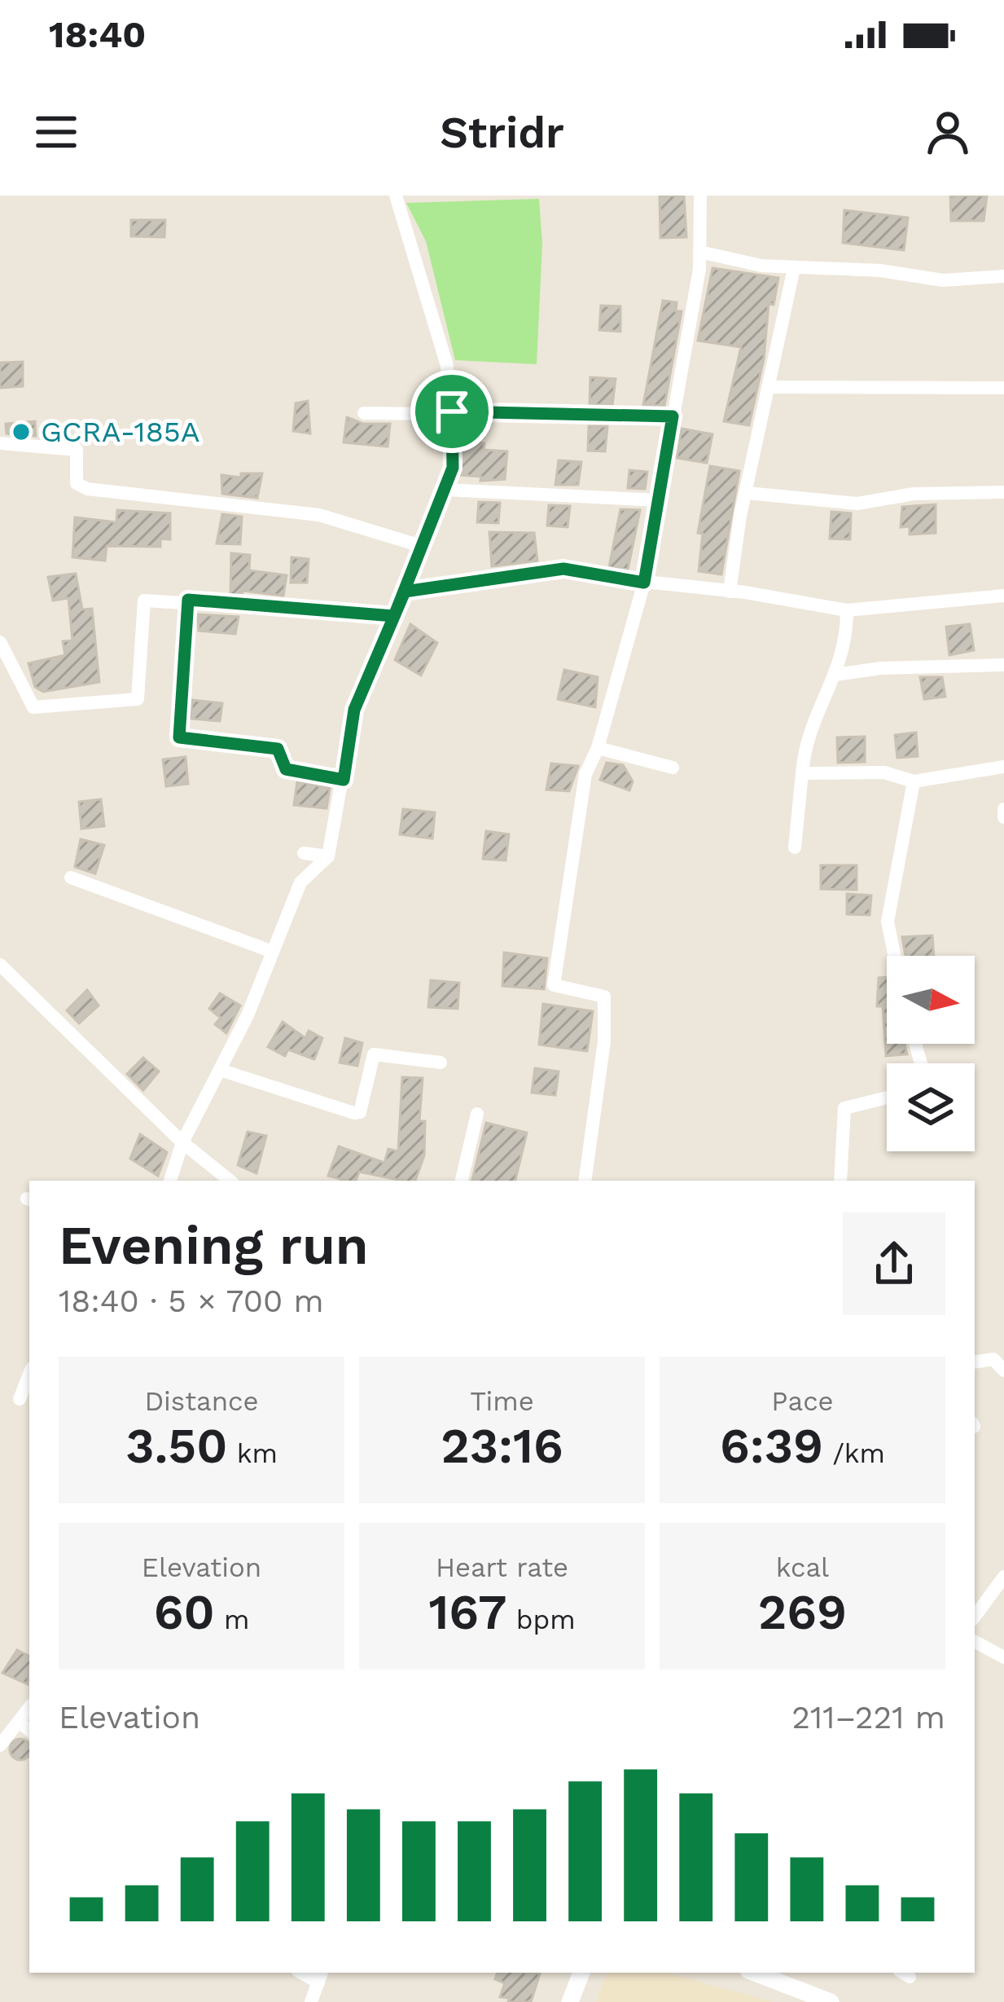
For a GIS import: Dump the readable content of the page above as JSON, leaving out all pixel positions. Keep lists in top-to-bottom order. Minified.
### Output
{"places":["GCRA-185A"],"north":"right","page":{"status":"18:40","header":"Stridr","heading":["Evening run","18:40 · 5 × 700 m"],"stats":[["Distance","3.50 km"],["Time","23:16"],["Pace","6:39 /km"],["Elevation","60 m"],["Heart rate","167 bpm"],["kcal","269"]],"chart":["Elevation","211–221 m"]}}
